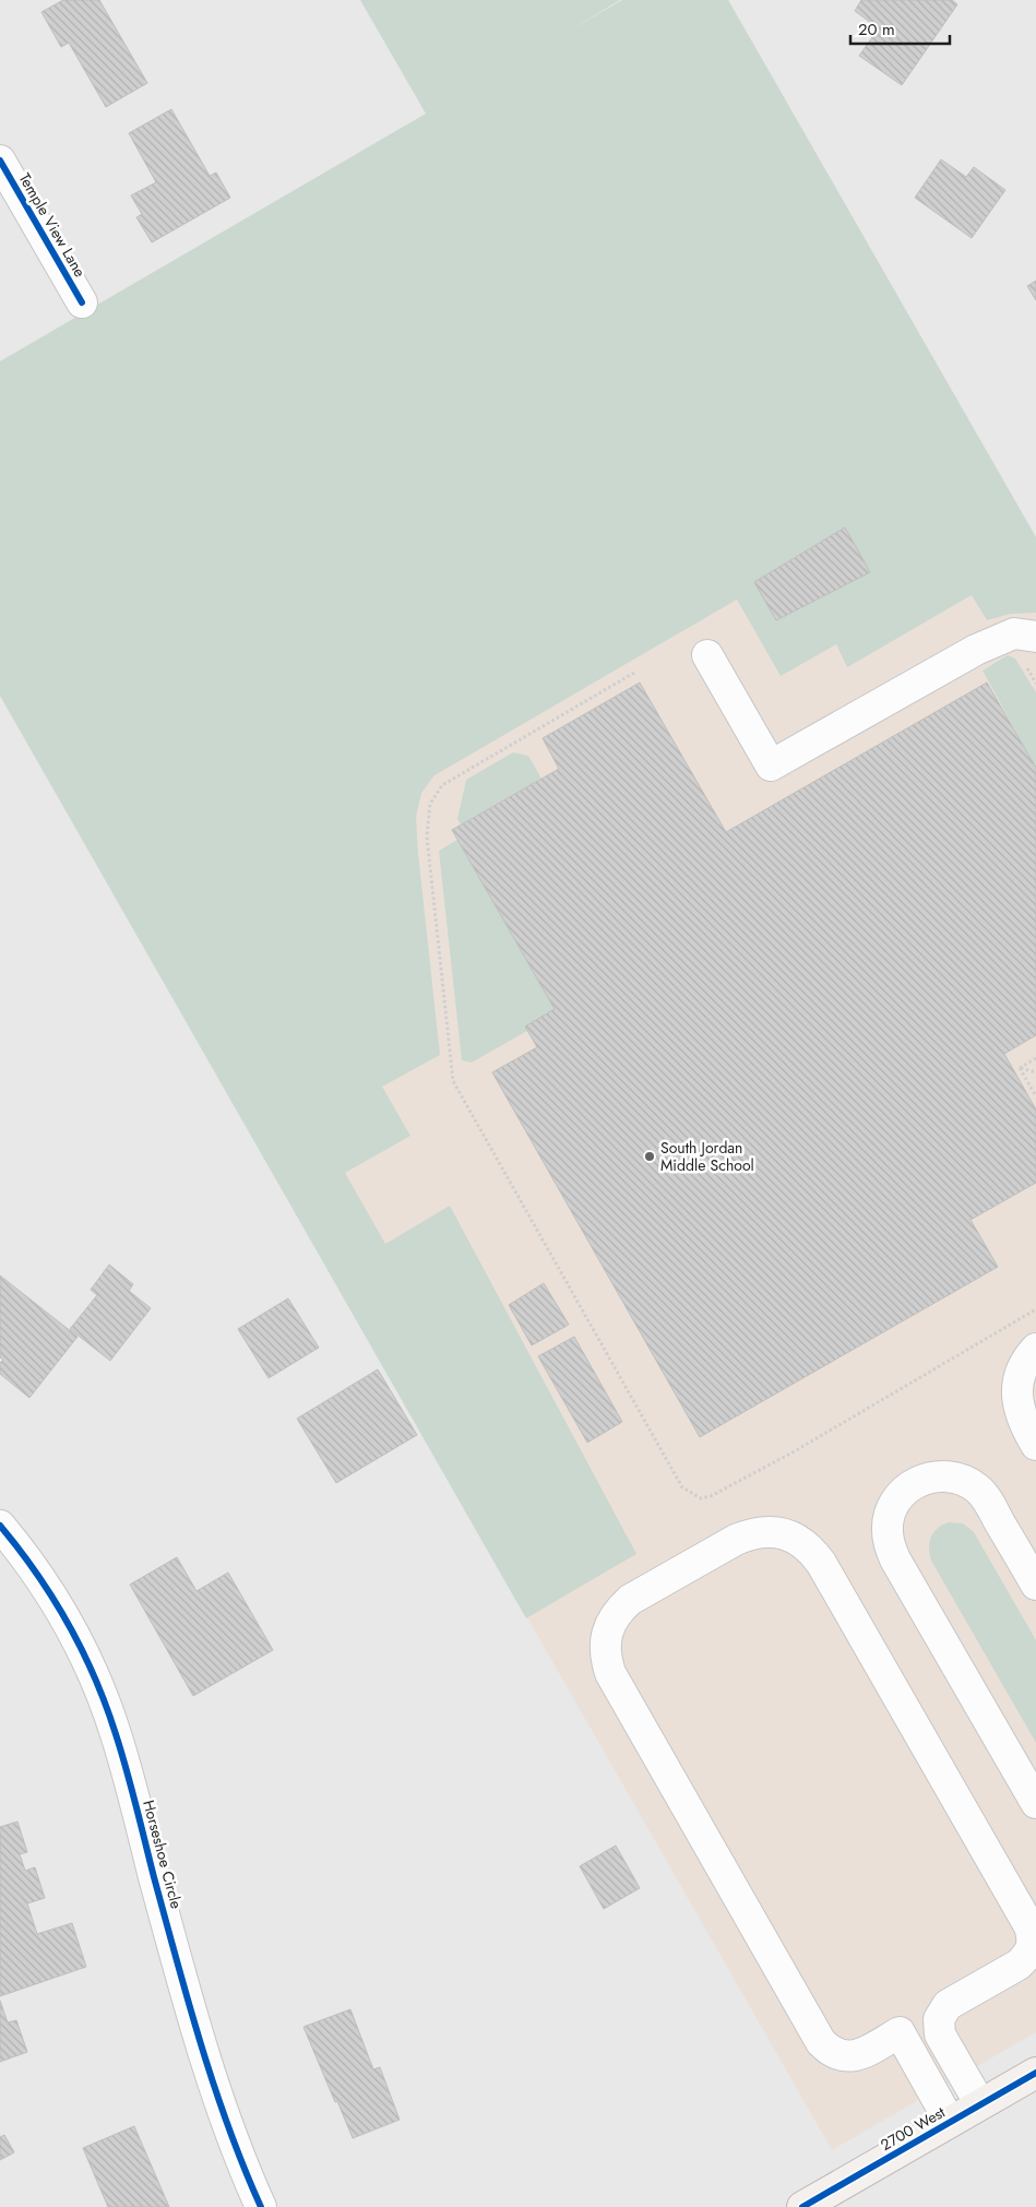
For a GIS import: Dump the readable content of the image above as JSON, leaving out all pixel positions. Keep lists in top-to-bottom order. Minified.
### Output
{"streets":{"main road":["2700 West"],"street":["Temple View Lane","Horseshoe Circle"]},"places":["South Jordan Middle School"],"scale_bar":"20 m"}
